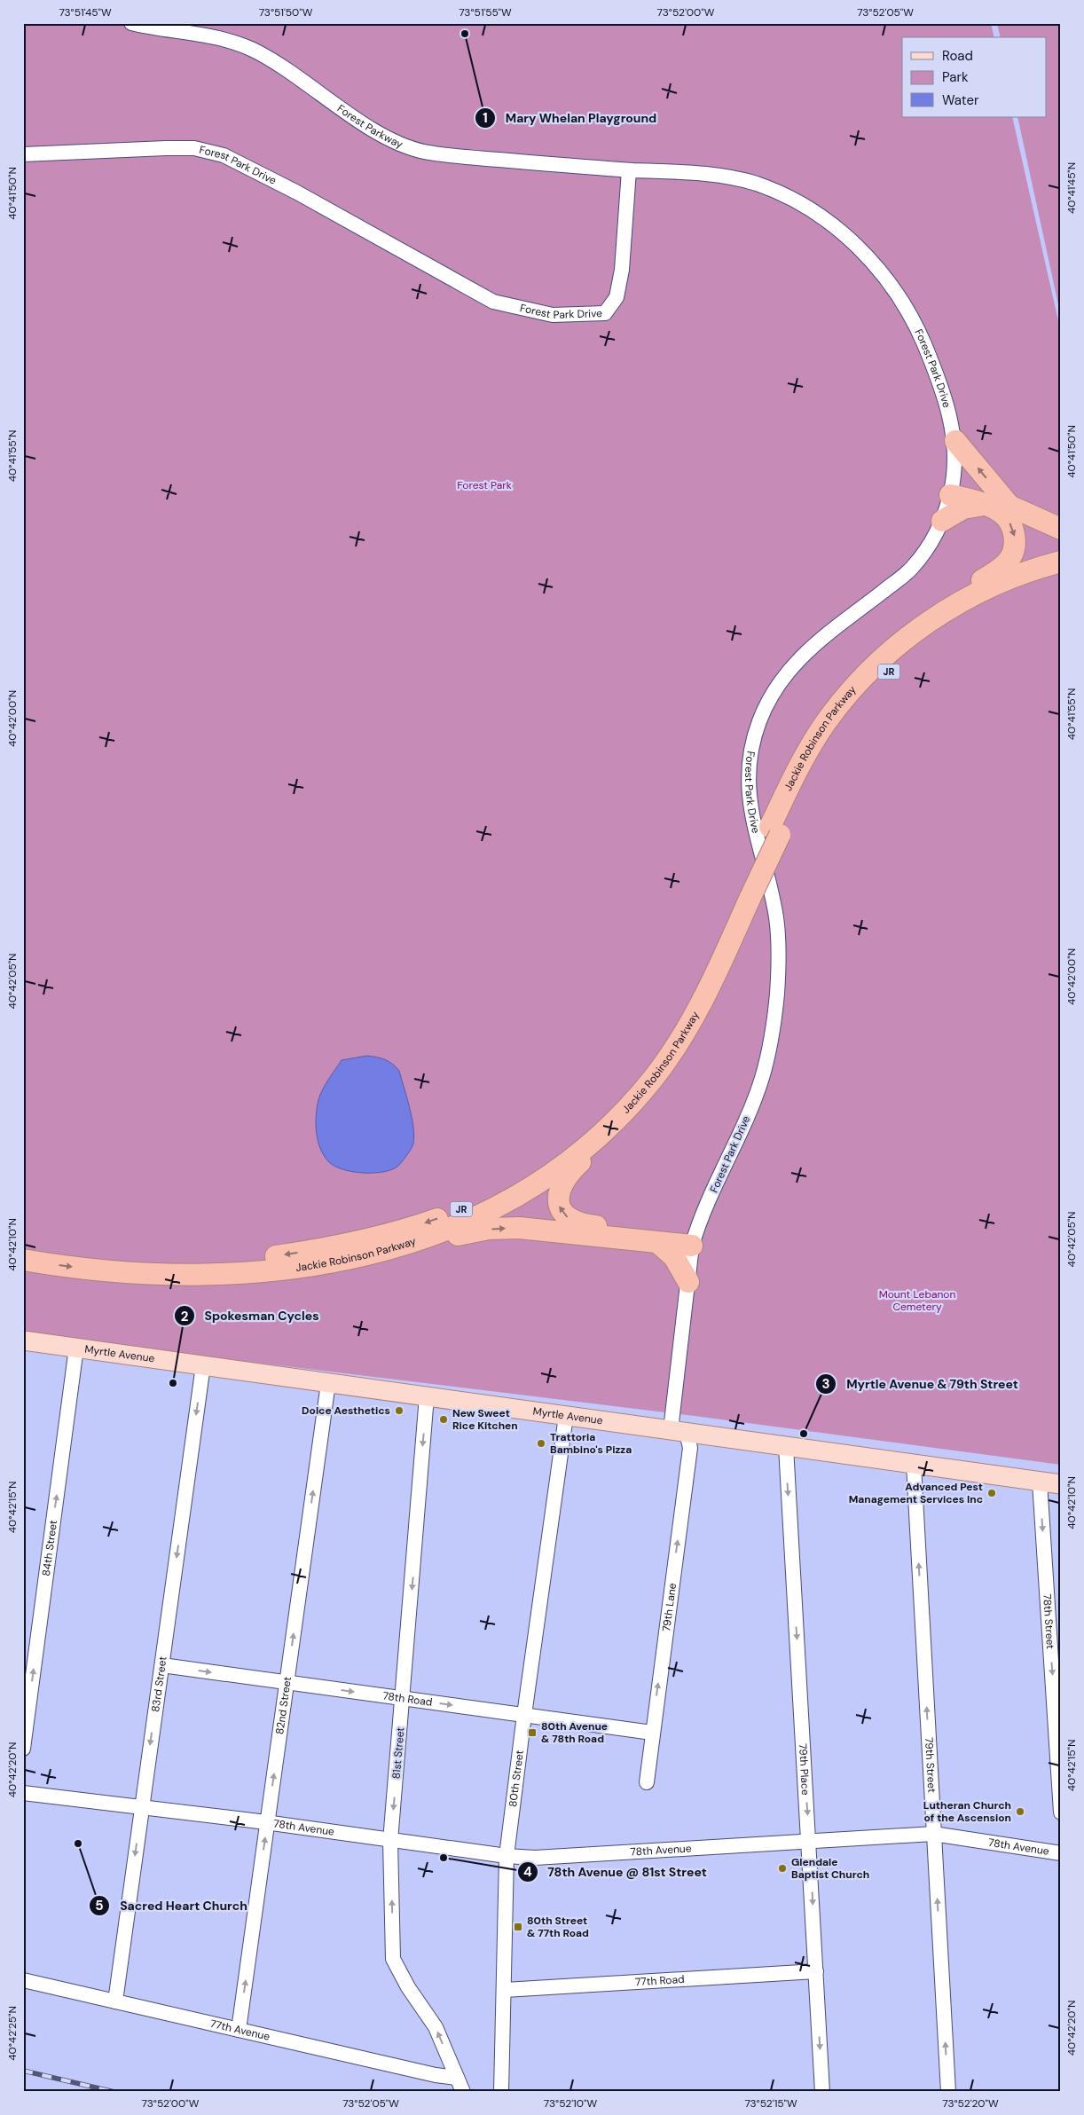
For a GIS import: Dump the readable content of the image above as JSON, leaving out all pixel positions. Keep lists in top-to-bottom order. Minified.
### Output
{"streets":{"highway":["JR","Jackie Robinson Parkway"],"main road":["Myrtle Avenue"],"street":["Forest Parkway","Forest Park Drive","84th Street","79th Lane","78th Street","83rd Street","78th Road","82nd Street","81st Street","79th Street","79th Place","80th Street","78th Avenue","77th Road","77th Avenue"]},"crossings":[["Forest Parkway","Forest Park Drive"],["Forest Park Drive","Myrtle Avenue"],["Forest Park Drive","79th Lane"],["Myrtle Avenue","84th Street"],["Myrtle Avenue","79th Lane"],["Myrtle Avenue","78th Street"],["Myrtle Avenue","83rd Street"],["Myrtle Avenue","82nd Street"],["Myrtle Avenue","81st Street"],["Myrtle Avenue","79th Street"],["Myrtle Avenue","79th Place"],["Myrtle Avenue","80th Street"],["79th Lane","78th Road"],["83rd Street","78th Road"],["83rd Street","78th Avenue"],["83rd Street","77th Avenue"],["78th Road","82nd Street"],["78th Road","81st Street"],["78th Road","80th Street"],["82nd Street","78th Avenue"],["82nd Street","77th Avenue"],["81st Street","78th Avenue"],["81st Street","77th Avenue"],["79th Street","78th Avenue"],["79th Place","78th Avenue"],["79th Place","77th Road"],["80th Street","78th Avenue"],["80th Street","77th Road"]],"one_way":["84th Street","79th Lane","78th Street","83rd Street","78th Road","82nd Street","79th Street","79th Place"],"parks":["Forest Park","Mount Lebanon Cemetery"],"places":{"other":["Mary Whelan Playground","Spokesman Cycles","Dolce Aesthetics","New Sweet Rice Kitchen","Myrtle Avenue & 79th Street","Trattoria Bambino's Pizza","Advanced Pest Management Services Inc","Lutheran Church of the Ascension","Sacred Heart Church","78th Avenue @ 81st Street","Glendale Baptist Church"],"transit":["80th Avenue & 78th Road","80th Street & 77th Road"]},"legend":["Road","Park","Water"],"coordinates":["73°51'45\"W","73°51'50\"W","73°51'55\"W","73°52'00\"W","73°52'05\"W","40°41'45\"N","40°41'50\"N","40°41'55\"N","40°42'00\"N","40°42'05\"N","40°42'10\"N","40°42'15\"N","40°42'20\"N","40°42'25\"N","73°52'10\"W","73°52'15\"W","73°52'20\"W"]}
